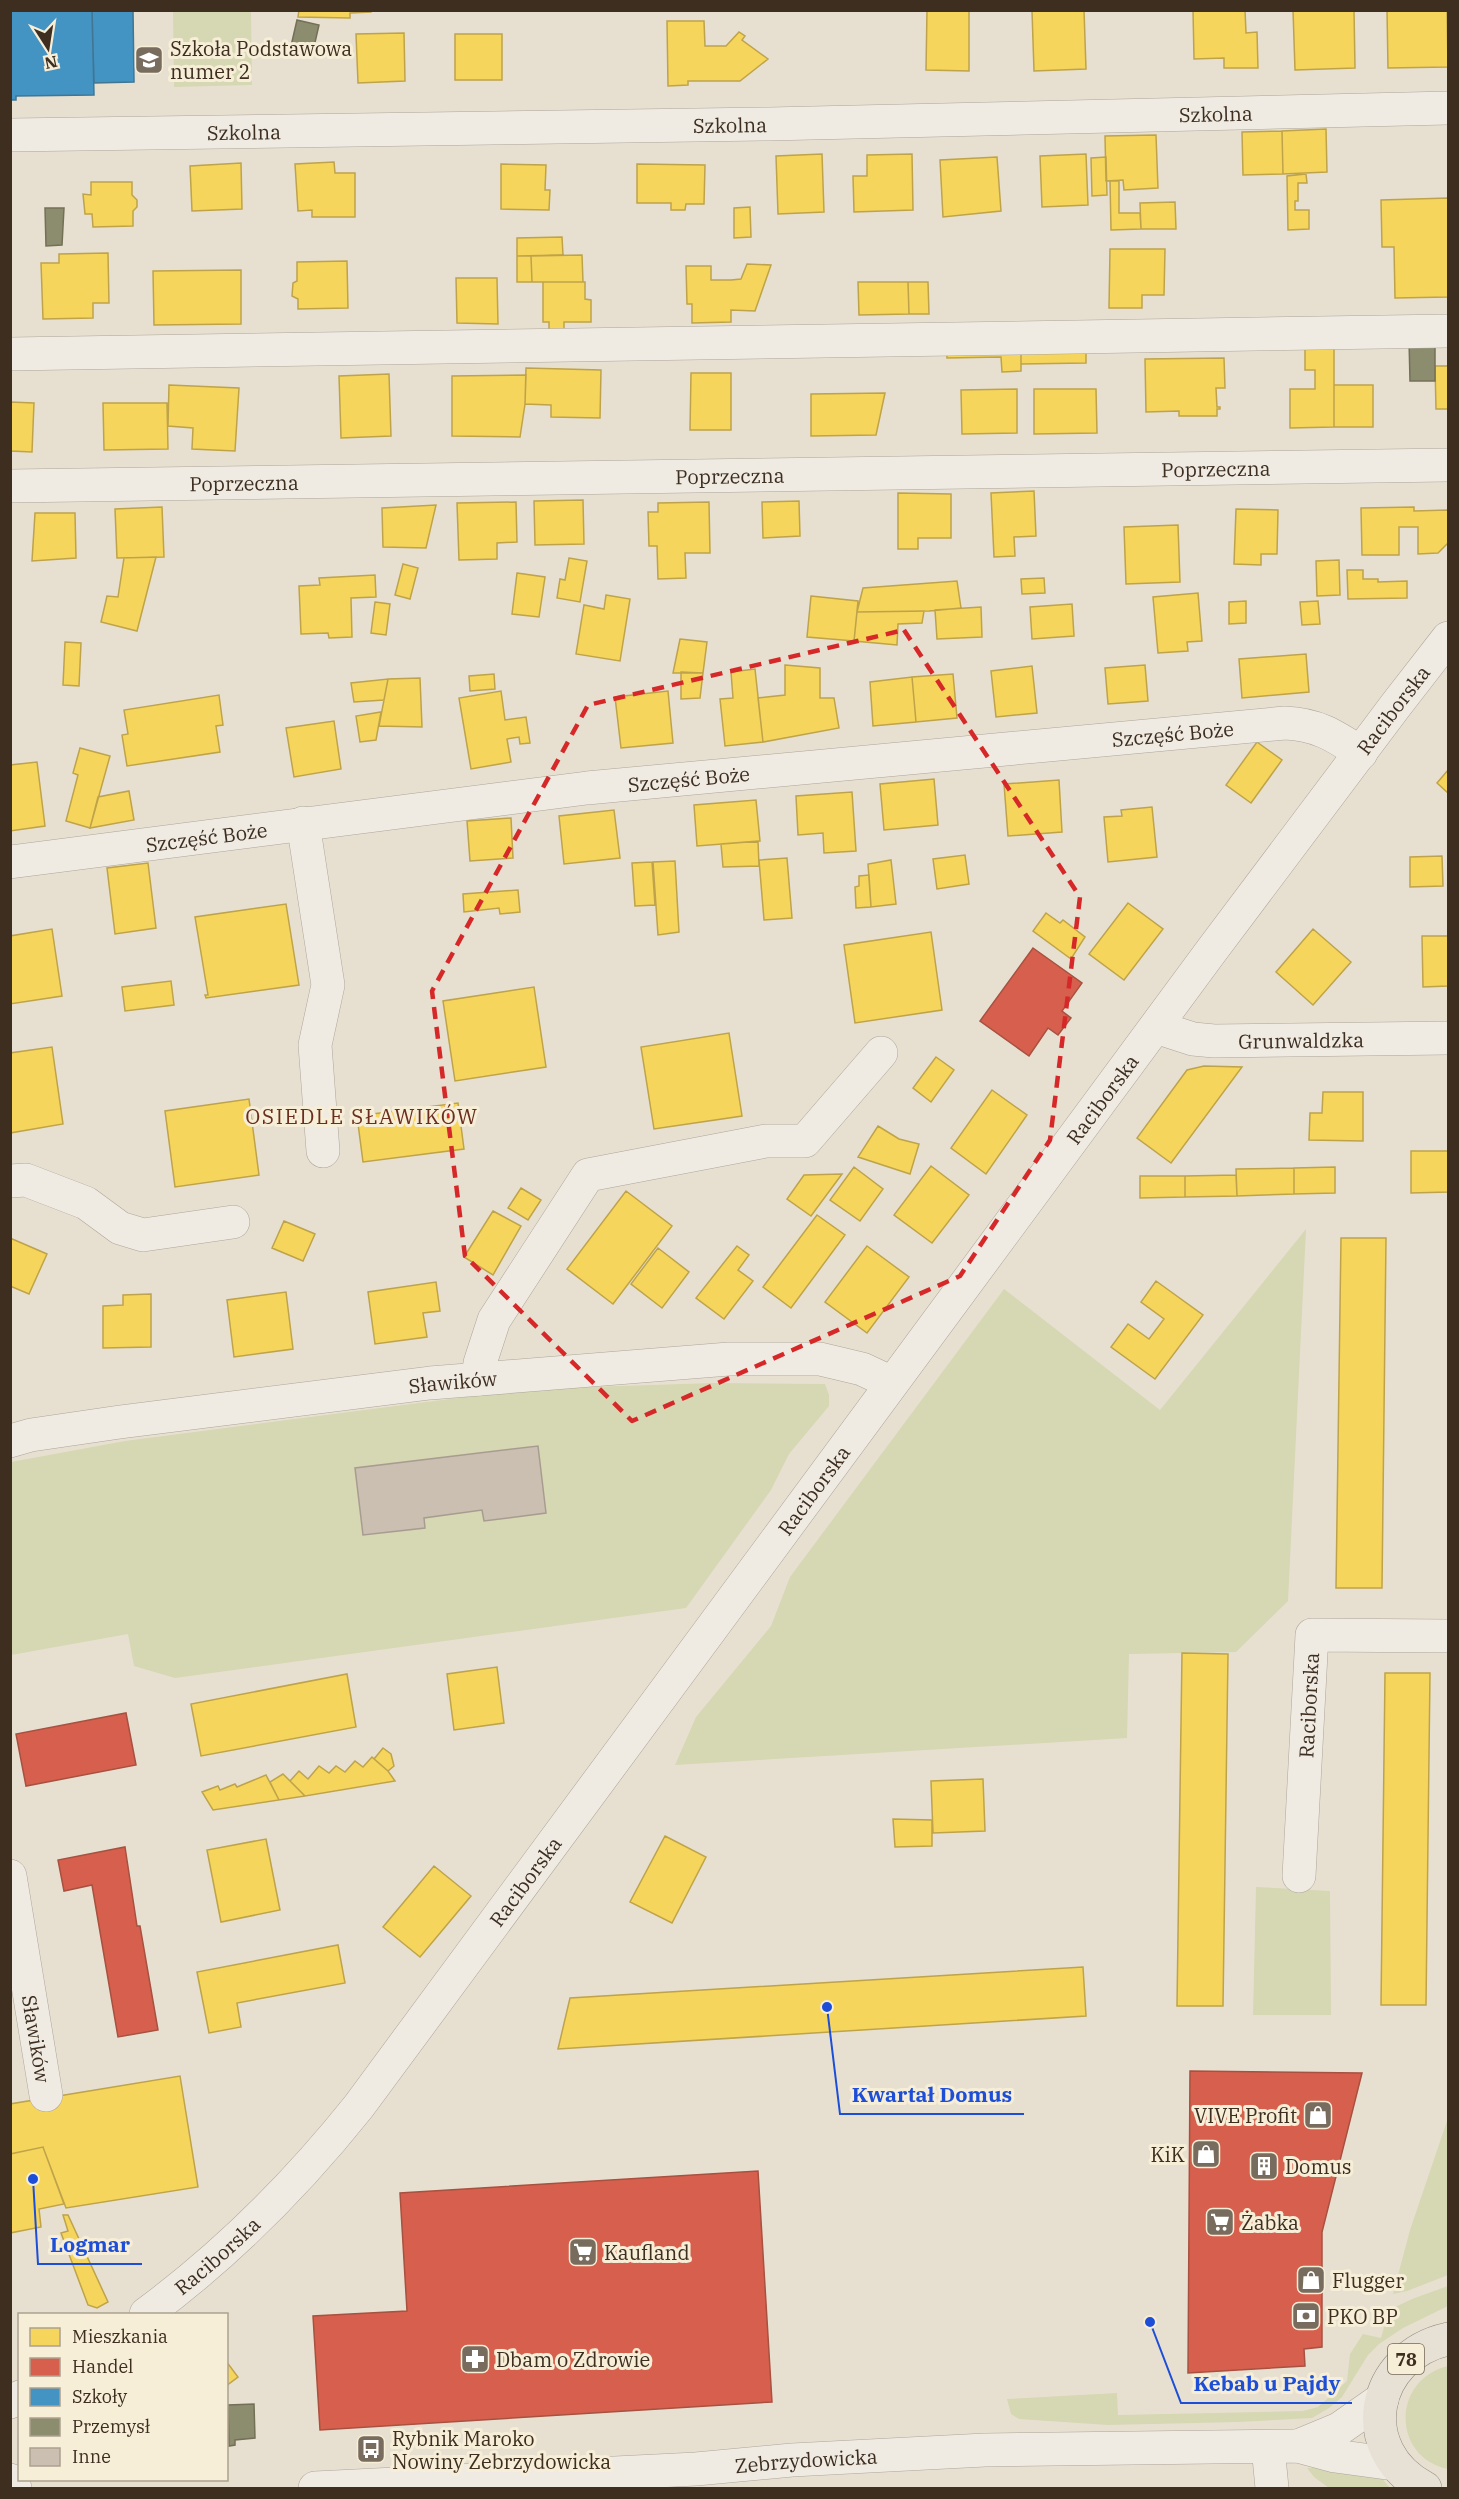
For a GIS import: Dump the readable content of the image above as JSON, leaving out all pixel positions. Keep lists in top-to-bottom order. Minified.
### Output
{"streets":{"main road":["78"],"street":["Szkolna","Poprzeczna","Raciborska","Szczęść Boże","Grunwaldzka","Sławików","Zebrzydowicka"]},"crossings":[["Raciborska","Szczęść Boże"],["Raciborska","Grunwaldzka"],["Raciborska","Sławików"],["78","Zebrzydowicka"]],"districts":["OSIEDLE SŁAWIKÓW"],"places":{"school or university":["Szkoła Podstawowa numer 2"],"other":["Kwartał Domus","Logmar","Kebab u Pajdy"],"shop":["VIVE Profit","KiK","Flugger"],"building":["Domus"],"supermarket":["Żabka","Kaufland"],"bank":["PKO BP"],"pharmacy":["Dbam o Zdrowie"],"bus stop":["Rybnik Maroko Nowiny Zebrzydowicka"]},"legend":["Mieszkania","Handel","Szkoły","Przemysł","Inne"],"north":"bottom"}
